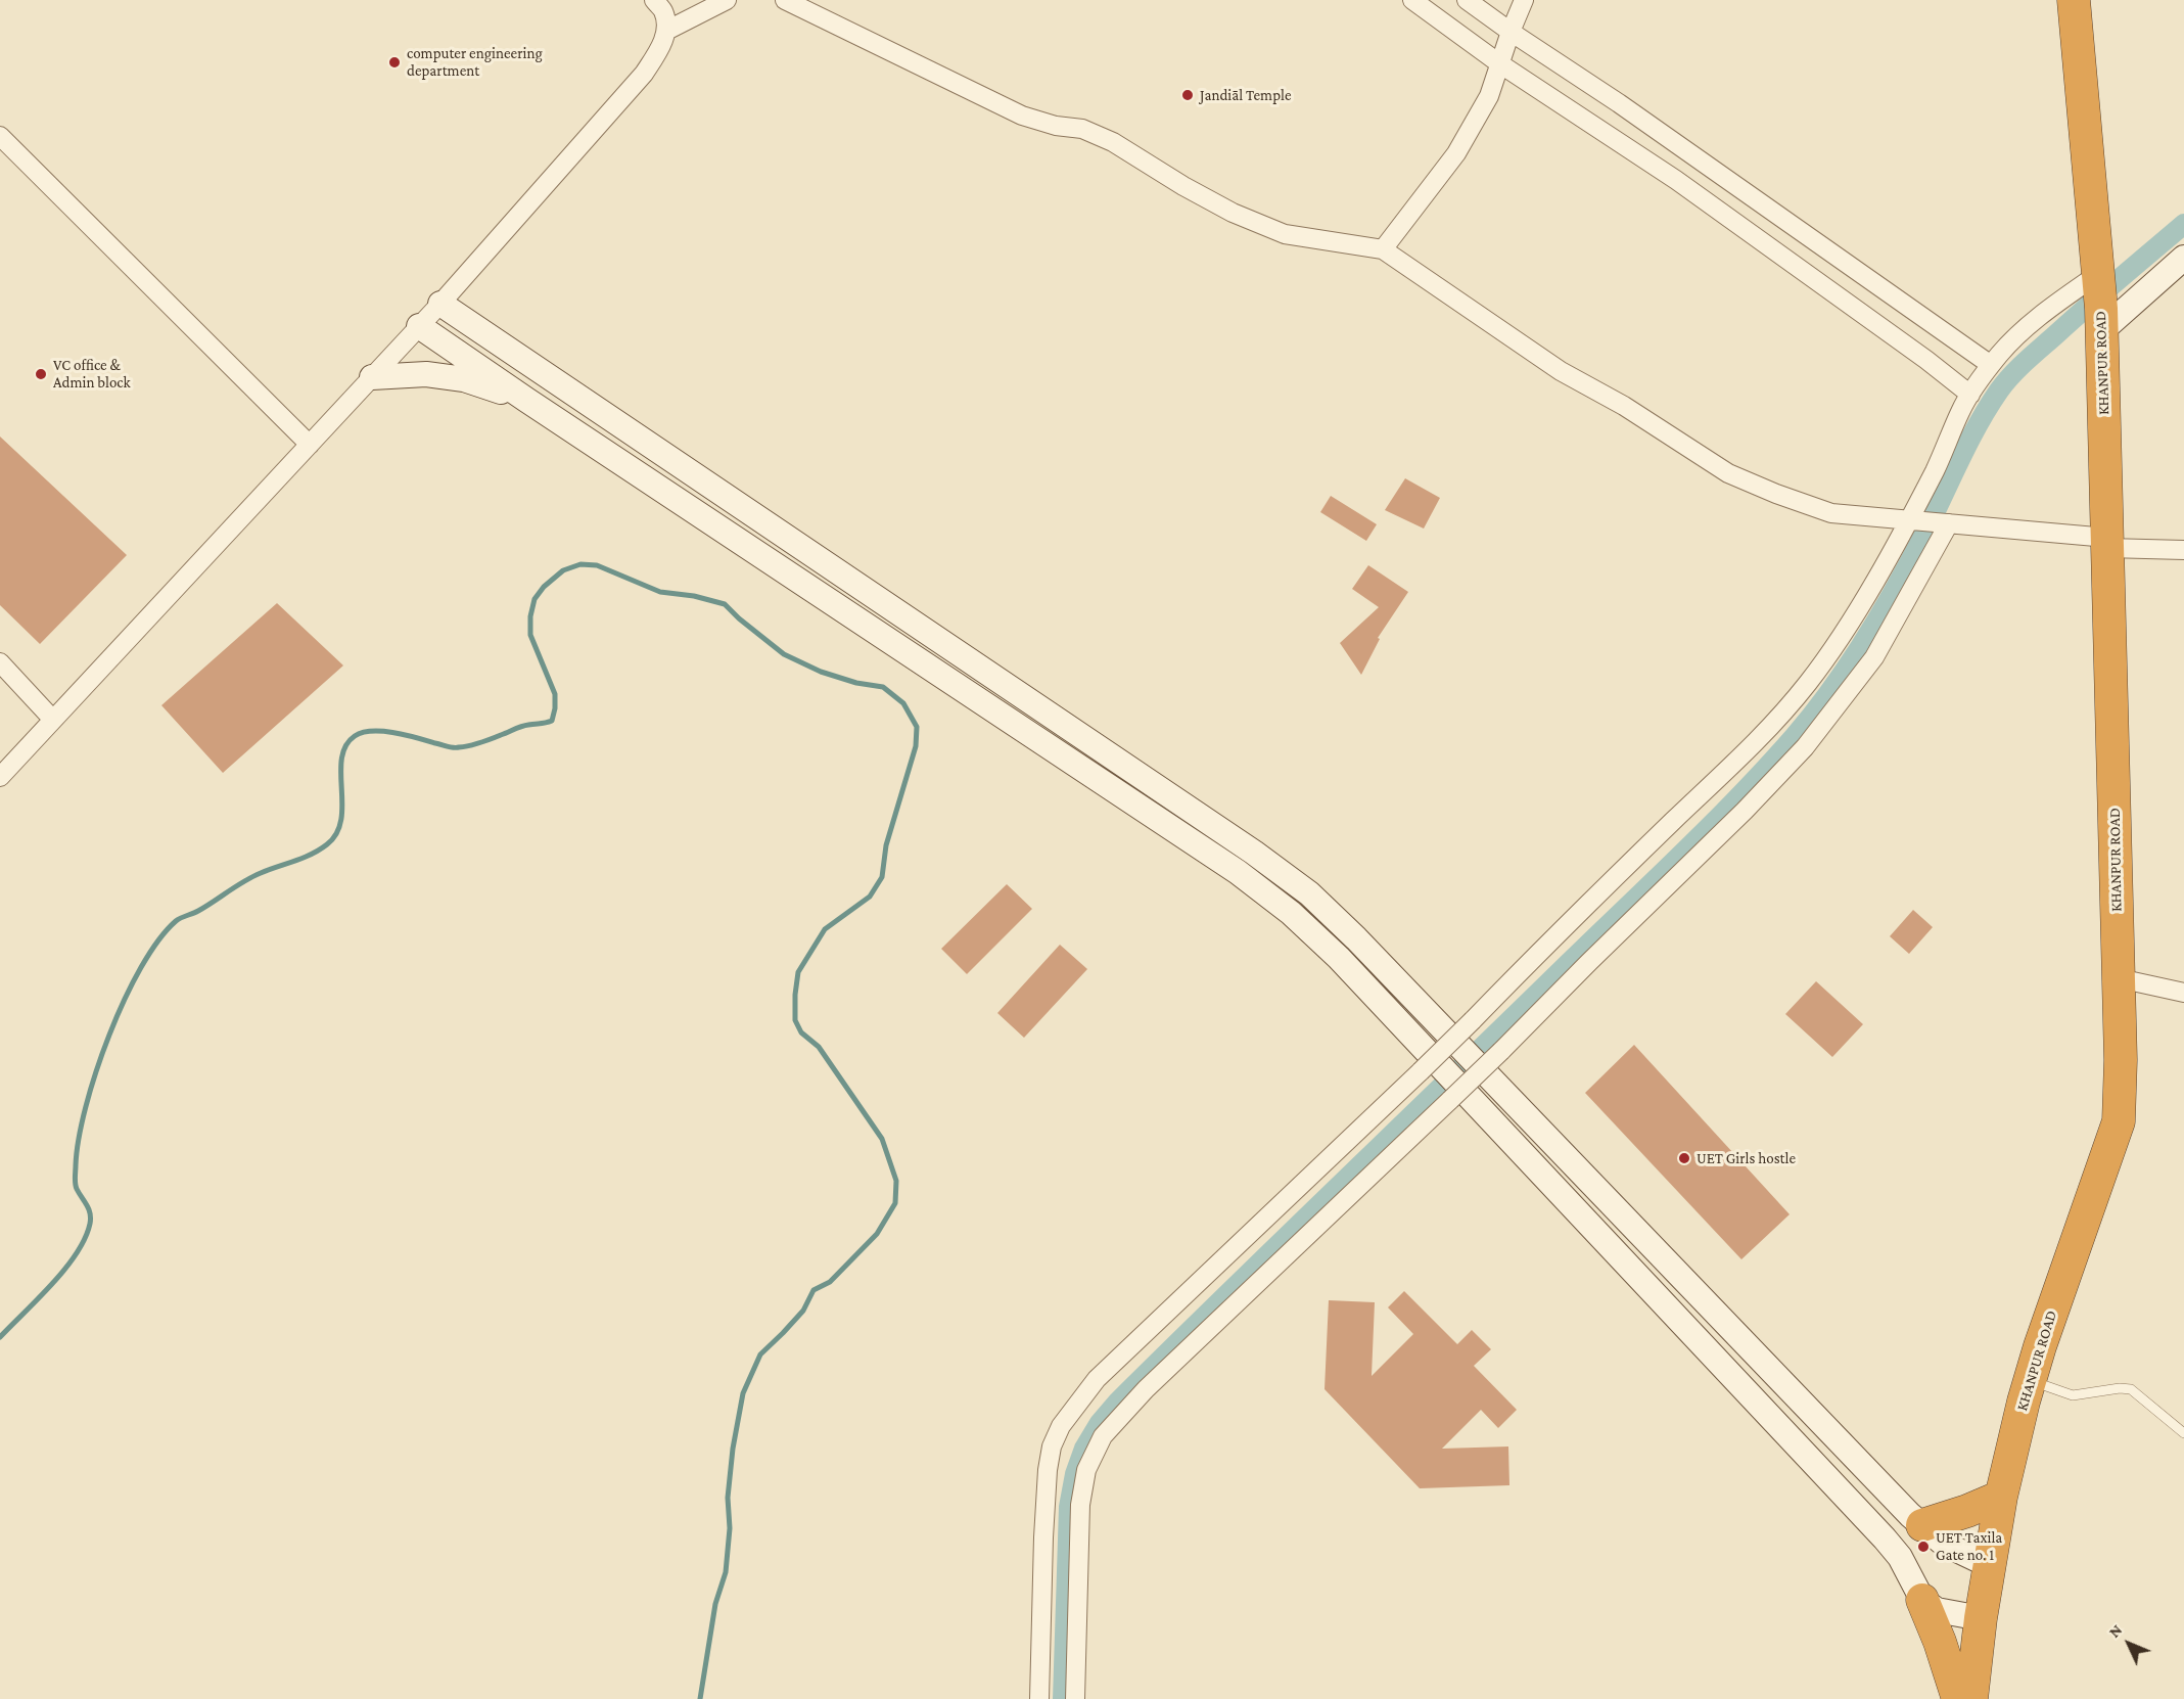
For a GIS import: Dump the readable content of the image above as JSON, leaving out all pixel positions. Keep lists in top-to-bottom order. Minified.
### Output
{"streets":{"highway":["KHANPUR ROAD"]},"places":["computer engineering department","Jandiāl Temple","VC office & Admin block","UET Girls hostle","UET Taxila Gate no. 1"],"north":"top left"}
